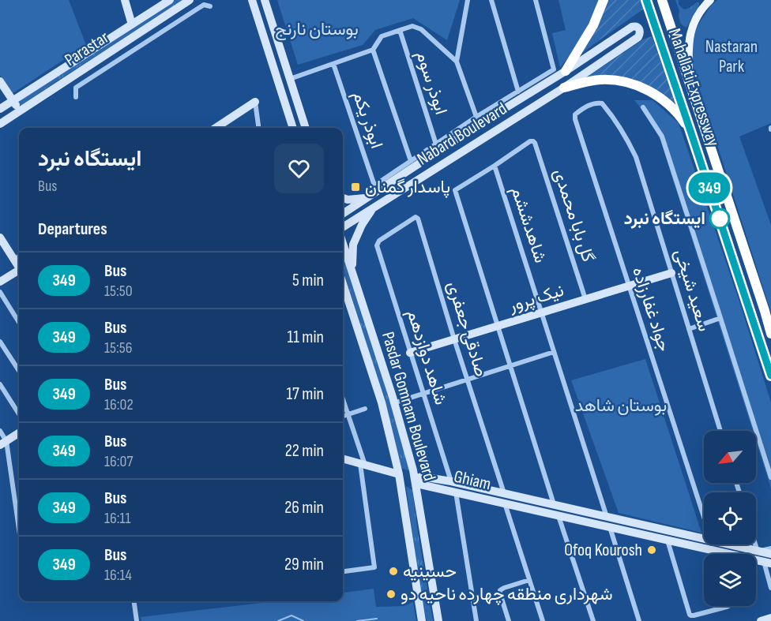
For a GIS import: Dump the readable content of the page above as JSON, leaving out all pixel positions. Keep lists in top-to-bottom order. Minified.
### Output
{"streets":{"highway":["Mahallati Expressway"],"main road":["Parastar","Nabard Boulevard","نیک پرور","Pasdar Gomnam Boulevard","Ghiam"],"street":["ابوذر سوم","ابوذر یکم","گل بابا محمدی","شاهدششم","سعید شیخی","جواد غفارزاده","صادقی جعفری","شاهد دوازدهم"]},"crossings":[["گل بابا محمدی","شاهدششم"],["گل بابا محمدی","نیک پرور"],["شاهدششم","نیک پرور"],["شاهدششم","Ghiam"],["سعید شیخی","نیک پرور"],["سعید شیخی","جواد غفارزاده"],["نیک پرور","جواد غفارزاده"],["نیک پرور","صادقی جعفری"],["نیک پرور","شاهد دوازدهم"],["صادقی جعفری","شاهد دوازدهم"],["صادقی جعفری","Ghiam"],["شاهد دوازدهم","Ghiam"],["Pasdar Gomnam Boulevard","Ghiam"]],"parks":["بوستان نارنج","Nastaran Park","بوستان شاهد"],"places":{"transit":["پاسدار گمنان"],"other":["ایستگاه نبرد","Ofoq Kourosh","حسینیه","شهرداری منطقه چهارده ناحیه دو"]},"lines":["bus line 349"],"north":"bottom left","page":{"on_map":"349","heading":[["ایستگاه نبرد","Bus"],"Departures"],"list":[{"mark":"349","name":"Bus","note":"15:50","value":"5 min"},{"mark":"349","name":"Bus","note":"15:56","value":"11 min"},{"mark":"349","name":"Bus","note":"16:02","value":"17 min"},{"mark":"349","name":"Bus","note":"16:07","value":"22 min"},{"mark":"349","name":"Bus","note":"16:11","value":"26 min"},{"mark":"349","name":"Bus","note":"16:14","value":"29 min"}]}}
